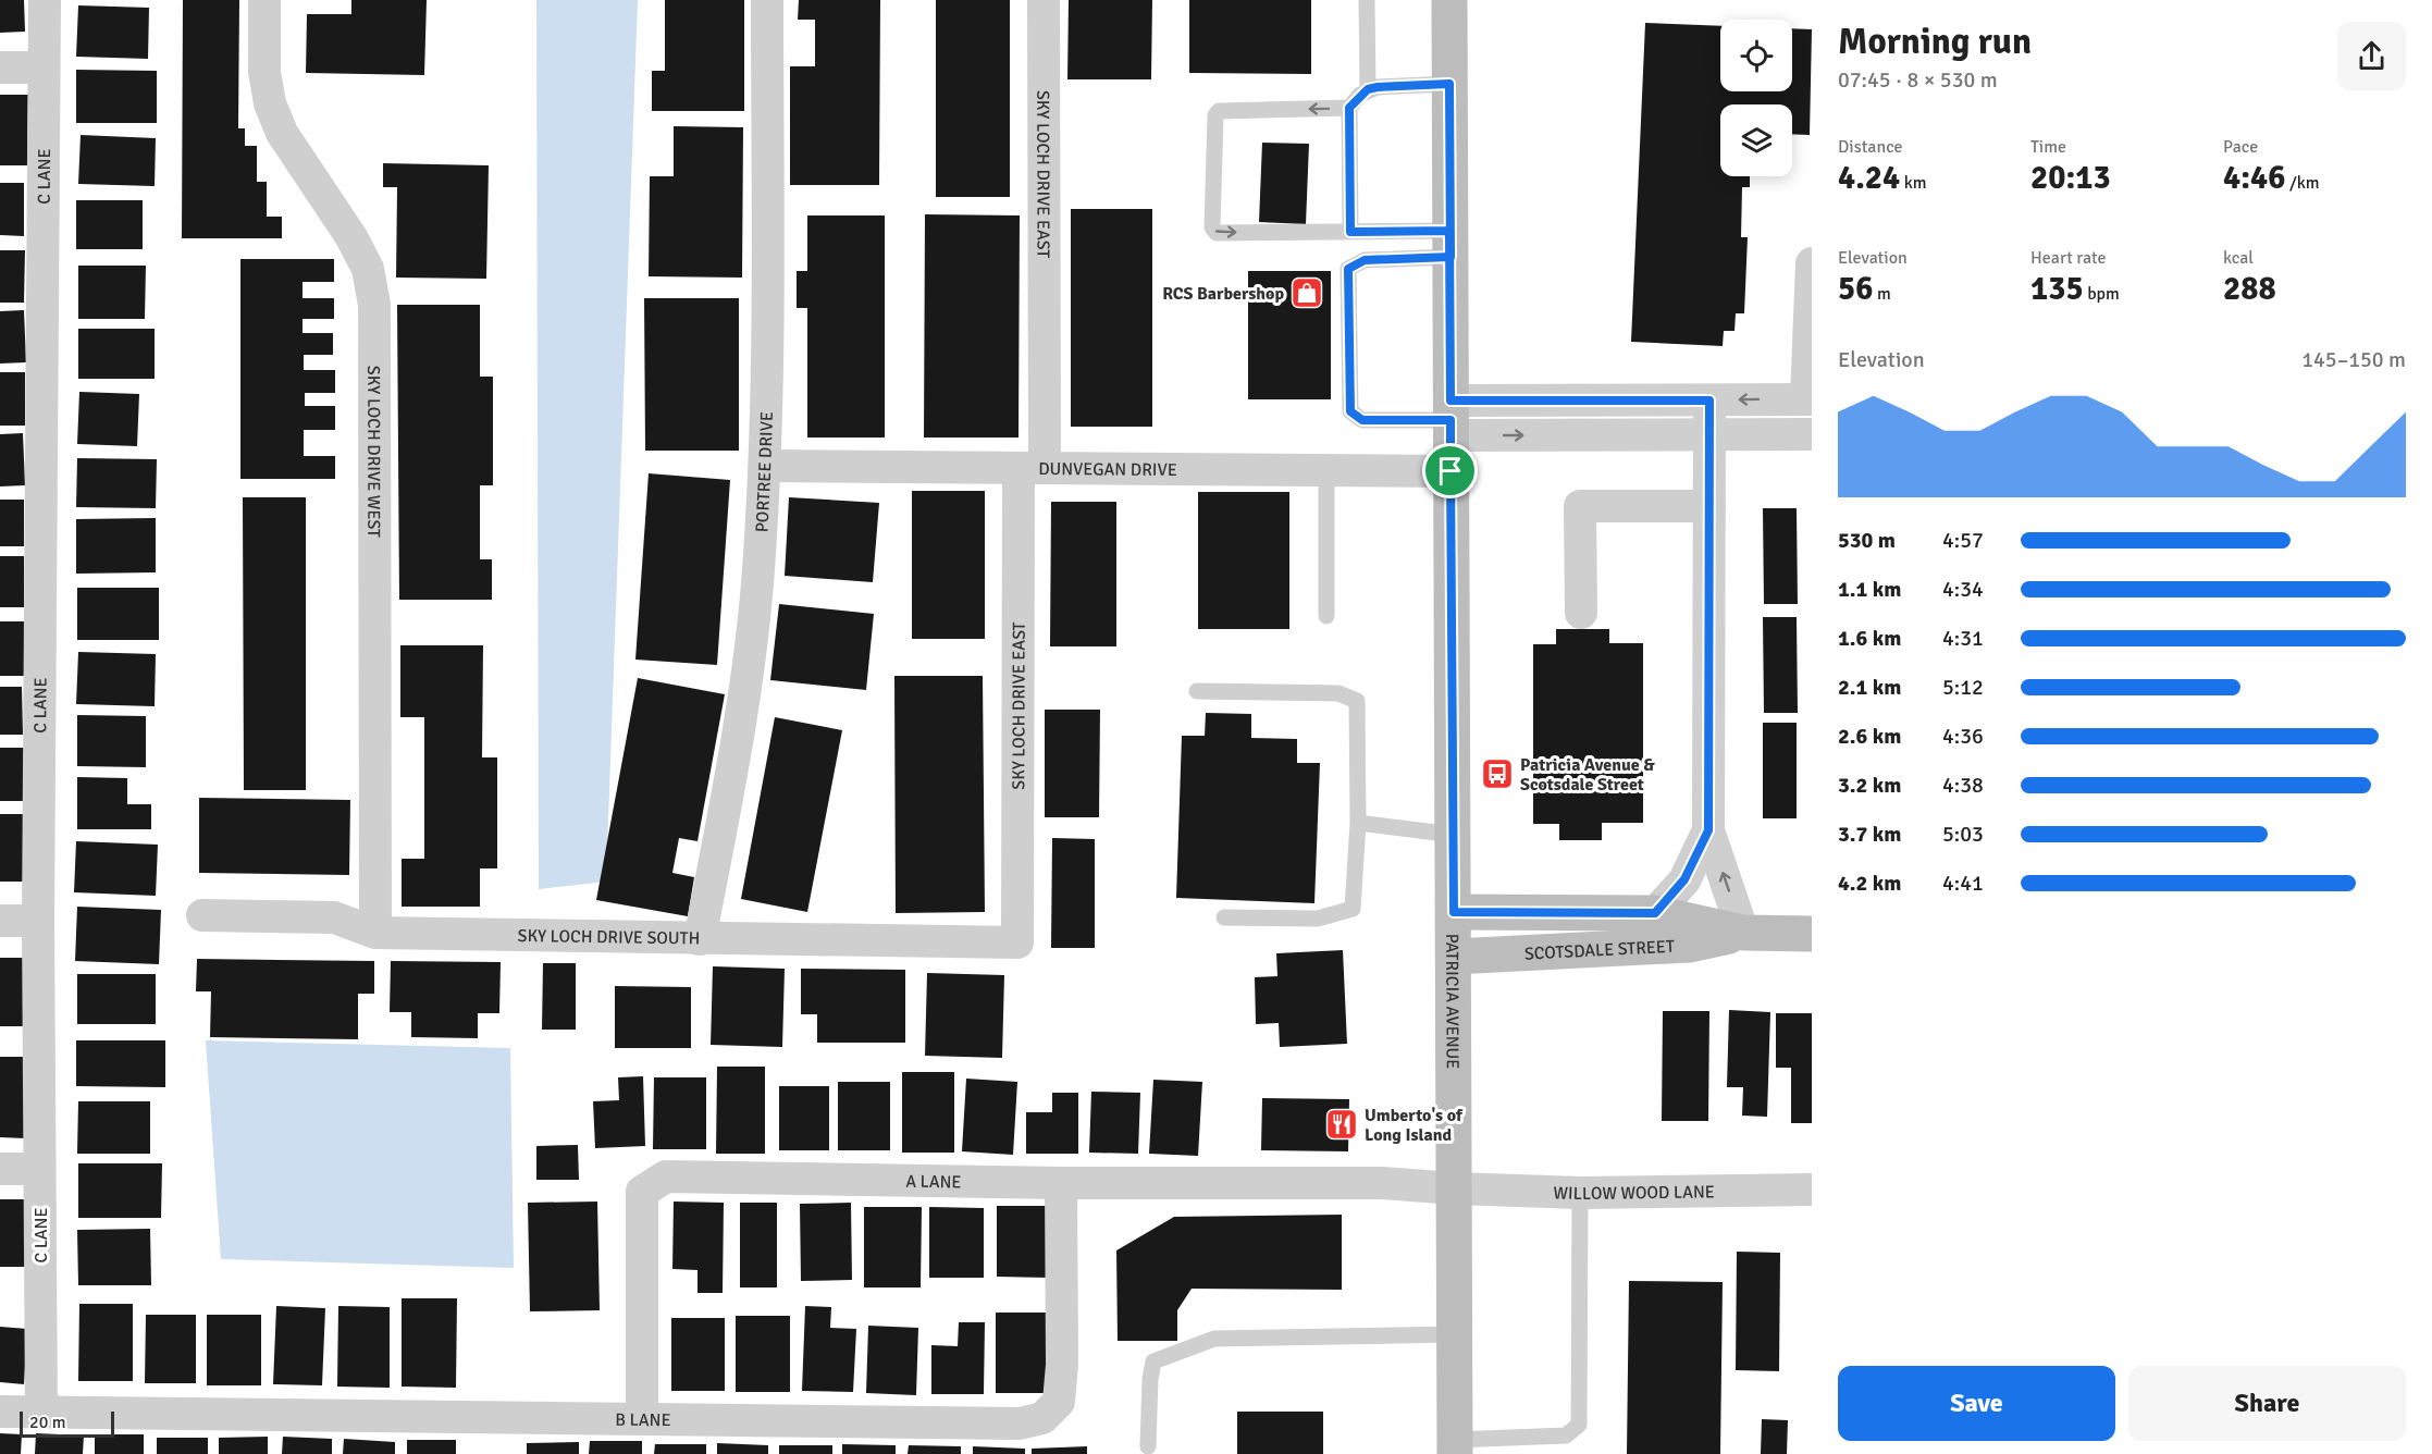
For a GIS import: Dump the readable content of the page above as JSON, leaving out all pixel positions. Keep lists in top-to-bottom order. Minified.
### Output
{"streets":{"street":["SKY LOCH DRIVE EAST","C LANE","SKY LOCH DRIVE WEST","DUNVEGAN DRIVE","PORTREE DRIVE","SKY LOCH DRIVE SOUTH","SCOTSDALE STREET","PATRICIA AVENUE","A LANE","WILLOW WOOD LANE","B LANE"]},"crossings":[["SKY LOCH DRIVE EAST","DUNVEGAN DRIVE"],["SKY LOCH DRIVE EAST","SKY LOCH DRIVE SOUTH"],["C LANE","B LANE"],["SKY LOCH DRIVE WEST","SKY LOCH DRIVE SOUTH"],["DUNVEGAN DRIVE","PORTREE DRIVE"],["DUNVEGAN DRIVE","PATRICIA AVENUE"],["PORTREE DRIVE","SKY LOCH DRIVE SOUTH"],["SCOTSDALE STREET","PATRICIA AVENUE"],["PATRICIA AVENUE","A LANE"],["PATRICIA AVENUE","WILLOW WOOD LANE"],["A LANE","WILLOW WOOD LANE"],["A LANE","B LANE"]],"places":{"shop":["RCS Barbershop"],"bus stop":["Patricia Avenue & Scotsdale Street"],"restaurant":["Umberto's of Long Island"]},"scale_bar":"20 m","page":{"heading":["Morning run","07:45 · 8 × 530 m"],"stats":[["Distance","4.24 km"],["Time","20:13"],["Pace","4:46 /km"],["Elevation","56 m"],["Heart rate","135 bpm"],["kcal","288"]],"chart":["Elevation","145–150 m"],"list":[{"name":"530 m","note":"4:57"},{"name":"1.1 km","note":"4:34"},{"name":"1.6 km","note":"4:31"},{"name":"2.1 km","note":"5:12"},{"name":"2.6 km","note":"4:36"},{"name":"3.2 km","note":"4:38"},{"name":"3.7 km","note":"5:03"},{"name":"4.2 km","note":"4:41"}],"buttons":["Save","Share"],"scale":"20 m"}}
